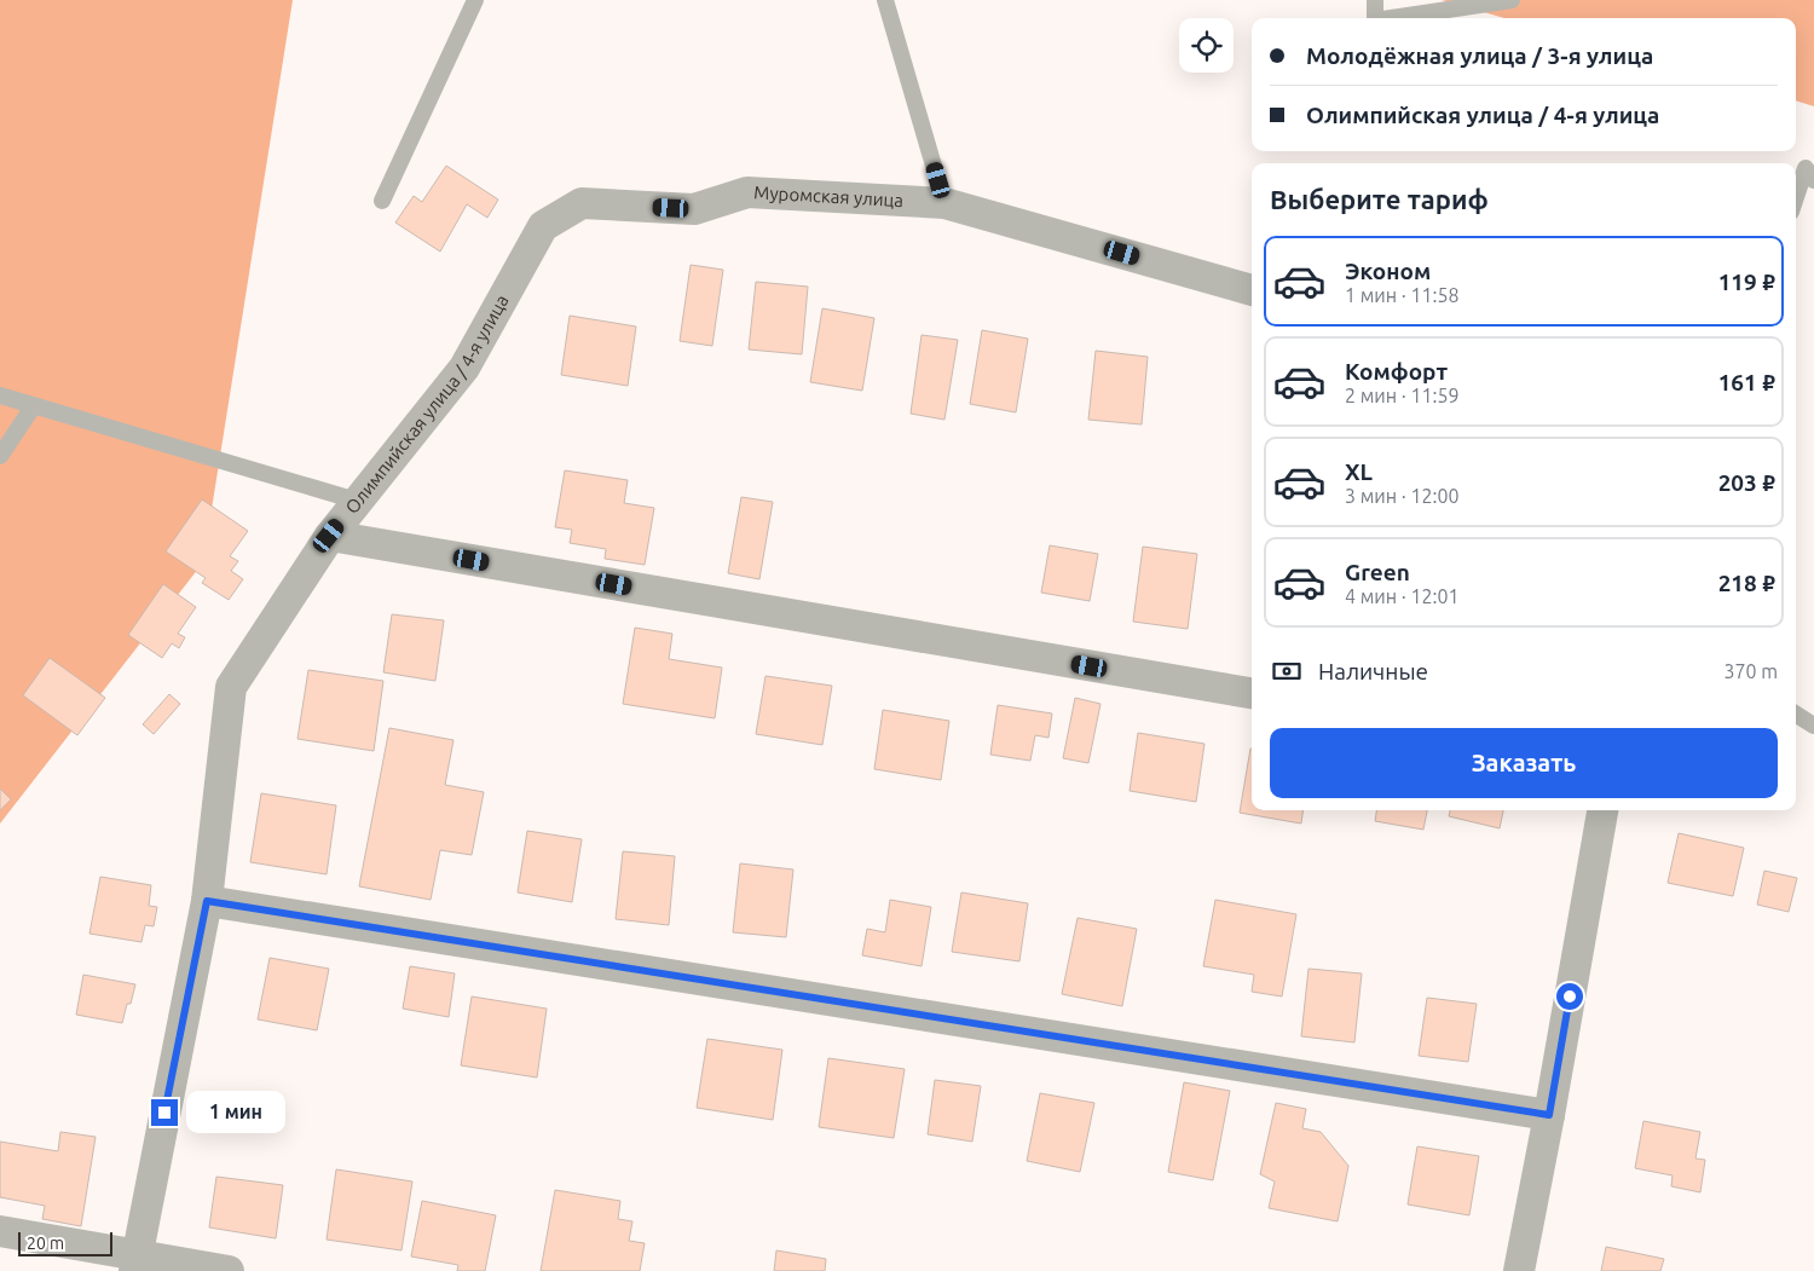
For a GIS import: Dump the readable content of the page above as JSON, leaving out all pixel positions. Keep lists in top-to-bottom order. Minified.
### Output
{"streets":{"street":["Муромская улица","Олимпийская улица / 4-я улица"]},"crossings":[["Муромская улица","Олимпийская улица / 4-я улица"]],"scale_bar":"20 m","page":{"banner":["Молодёжная улица / 3-я улица","Олимпийская улица / 4-я улица"],"heading":"Выберите тариф","list":[{"name":"Эконом","note":"1 мин · 11:58","value":"119 ₽"},{"name":"Комфорт","note":"2 мин · 11:59","value":"161 ₽"},{"name":"XL","note":"3 мин · 12:00","value":"203 ₽"},{"name":"Green","note":"4 мин · 12:01","value":"218 ₽"}],"pay":["Наличные","370 m"],"buttons":"Заказать","bubble":"1 мин","scale":"20 m"}}
